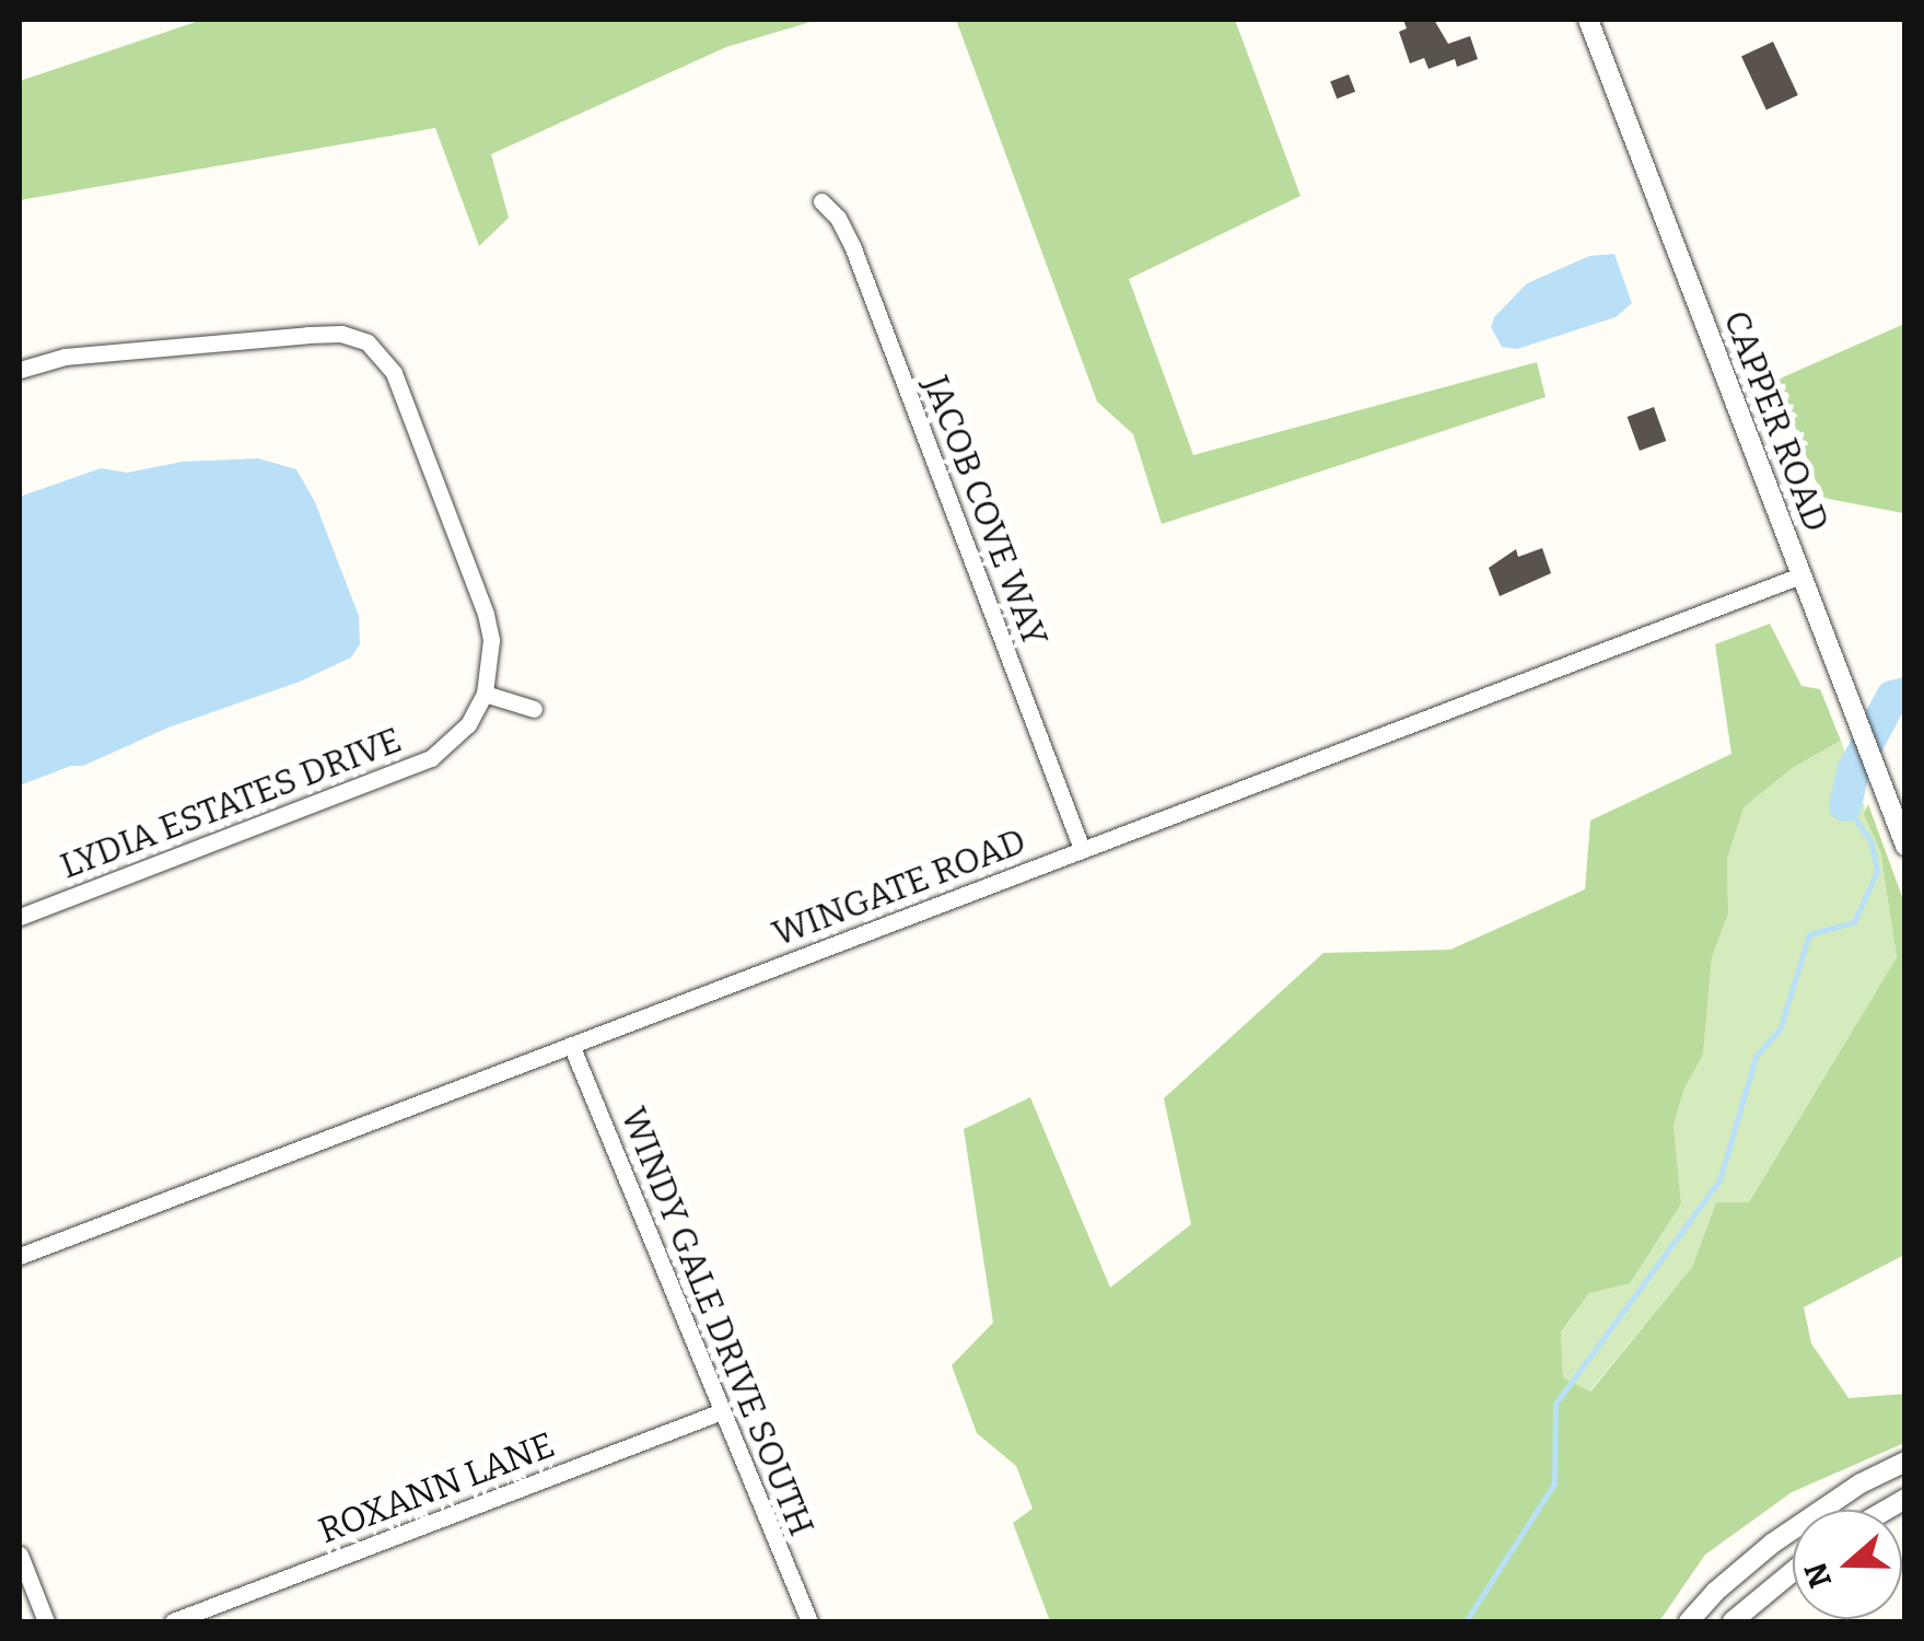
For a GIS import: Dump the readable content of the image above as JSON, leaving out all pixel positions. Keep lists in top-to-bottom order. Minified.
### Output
{"streets":{"street":["CAPPER ROAD","JACOB COVE WAY","LYDIA ESTATES DRIVE","WINGATE ROAD","WINDY GALE DRIVE SOUTH","ROXANN LANE"]},"crossings":[["CAPPER ROAD","WINGATE ROAD"],["JACOB COVE WAY","WINGATE ROAD"],["WINGATE ROAD","WINDY GALE DRIVE SOUTH"],["WINDY GALE DRIVE SOUTH","ROXANN LANE"]],"north":"left"}
